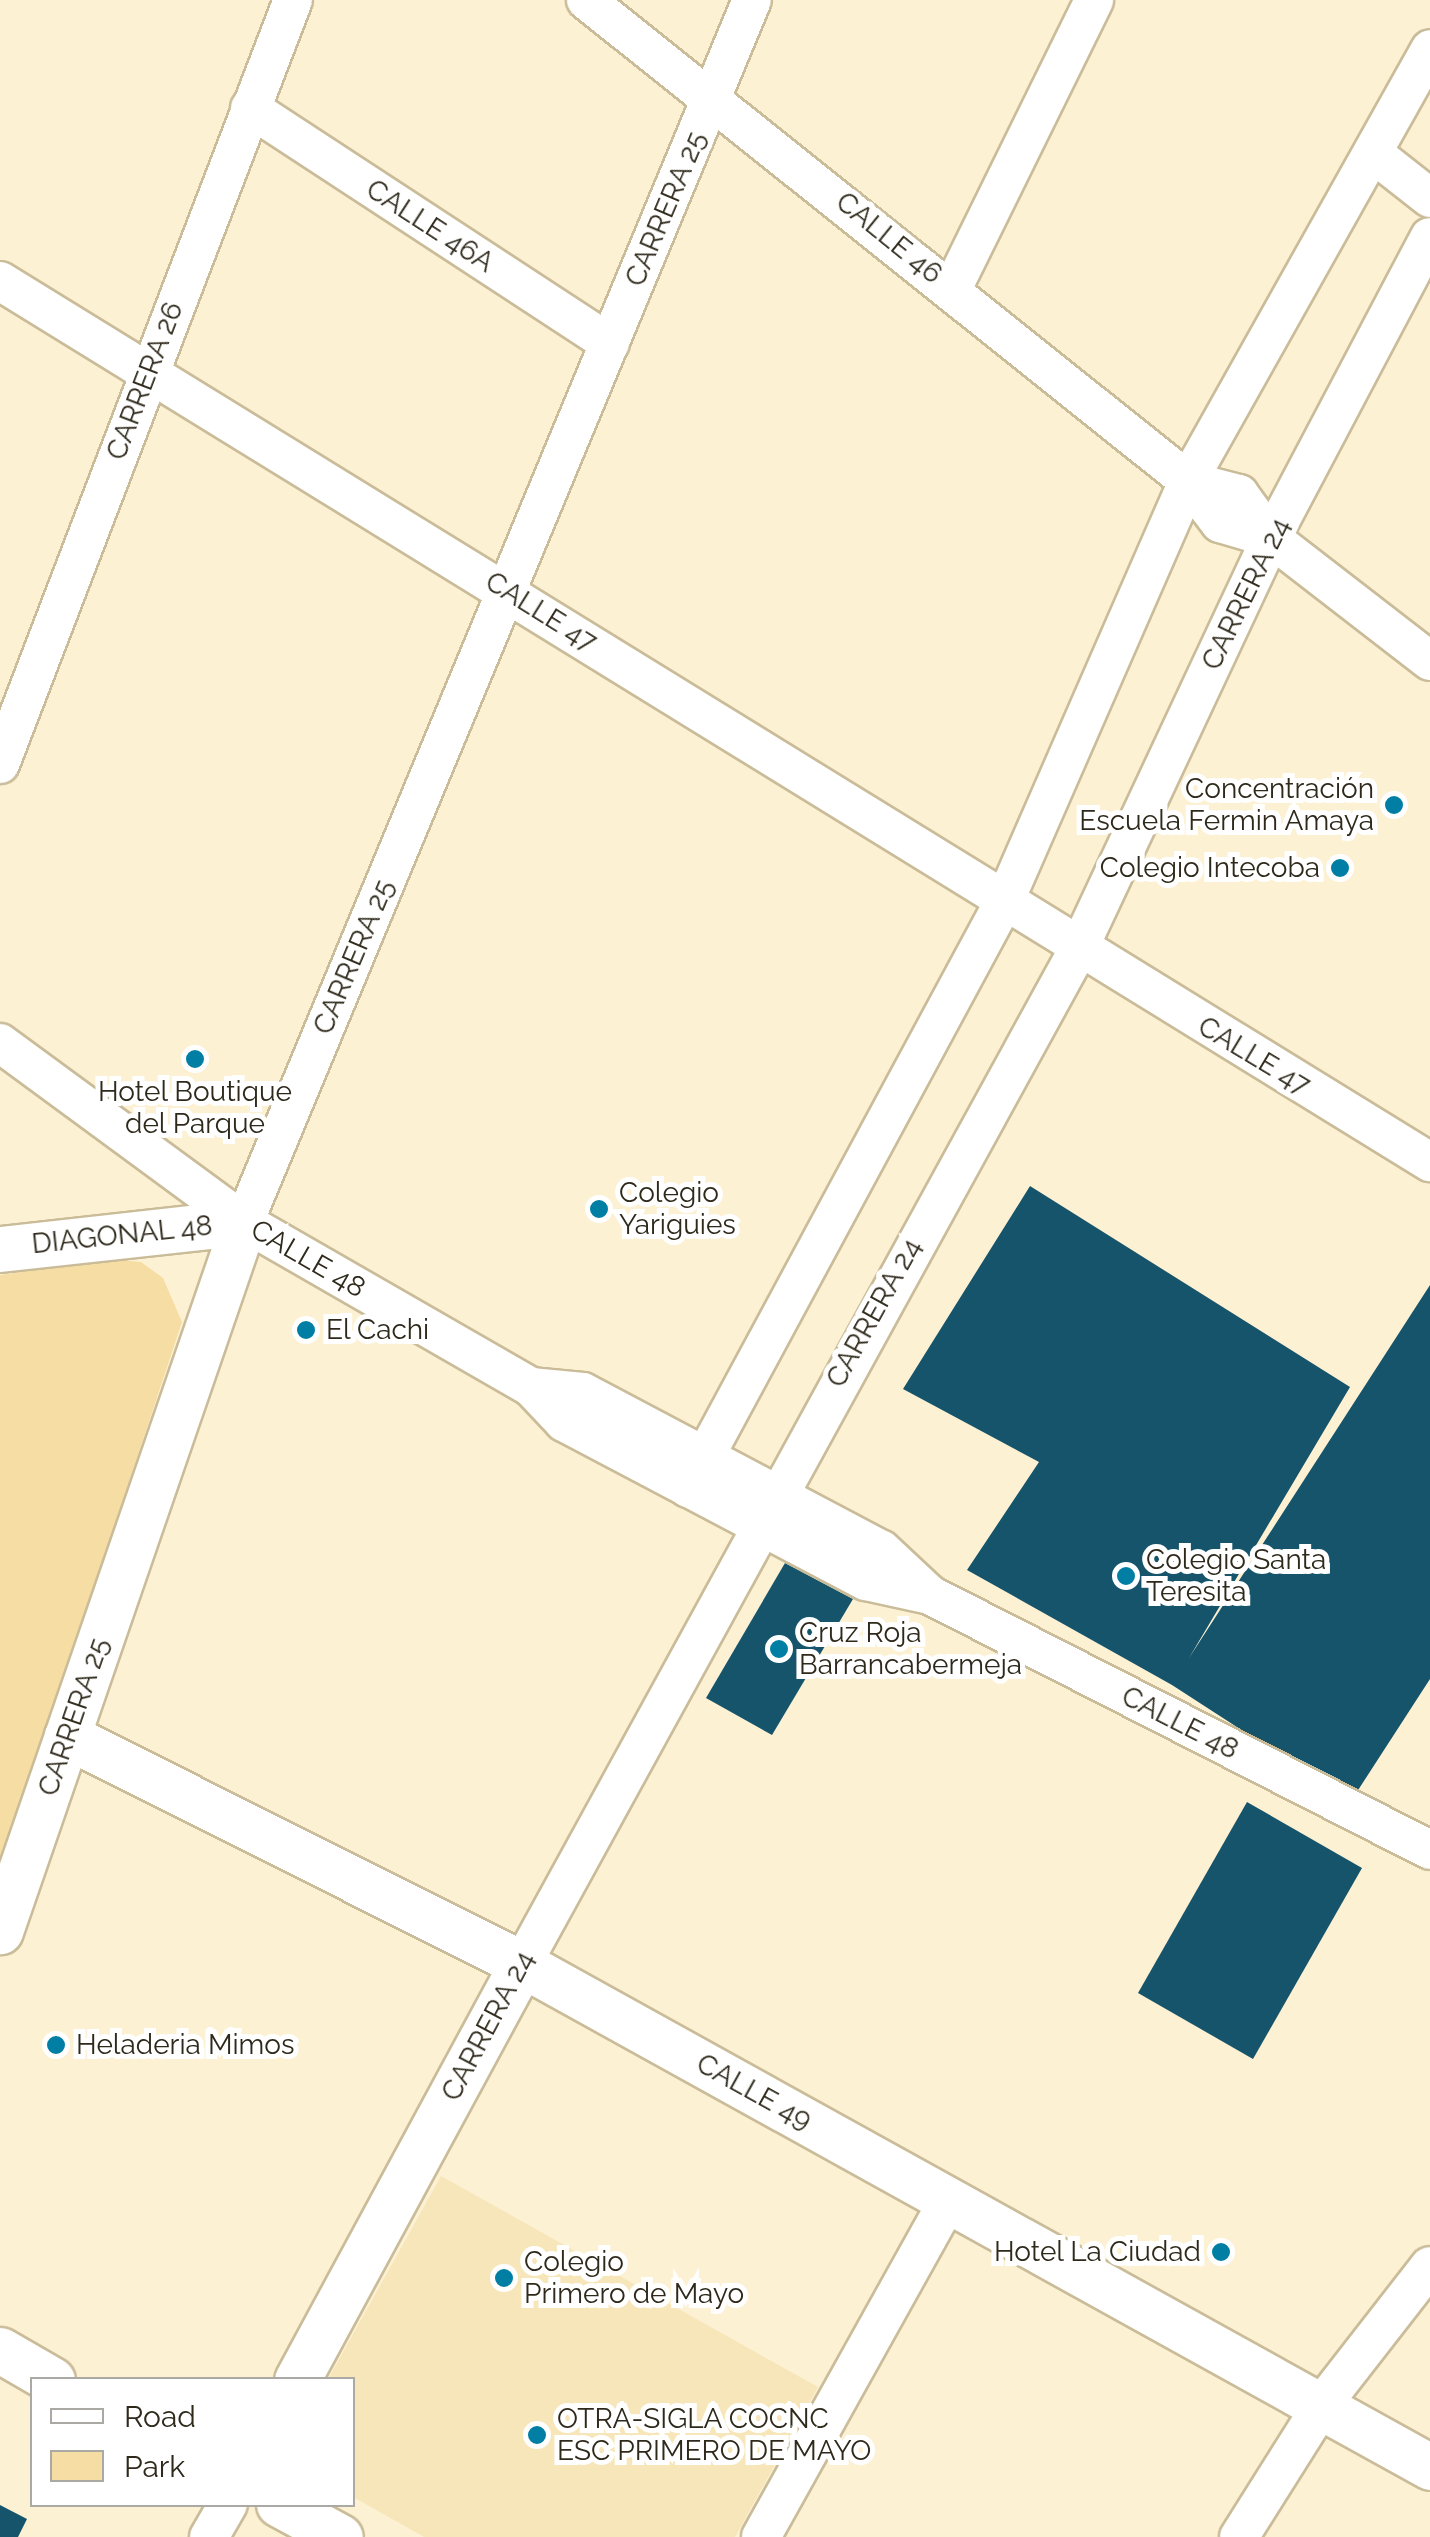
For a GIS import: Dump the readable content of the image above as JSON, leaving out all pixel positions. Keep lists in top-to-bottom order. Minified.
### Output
{"streets":{"street":["CARRERA 25","CALLE 46A","CALLE 46","CARRERA 26","CARRERA 24","CALLE 47","DIAGONAL 48","CALLE 48","CALLE 49"]},"crossings":[["CARRERA 25","CALLE 46A"],["CARRERA 25","CALLE 46"],["CARRERA 25","CALLE 47"],["CARRERA 25","DIAGONAL 48"],["CARRERA 25","CALLE 48"],["CARRERA 25","CALLE 49"],["CALLE 46A","CARRERA 26"],["CALLE 46","CARRERA 24"],["CARRERA 26","CALLE 47"],["CARRERA 24","CALLE 47"],["CARRERA 24","CALLE 48"],["CARRERA 24","CALLE 49"],["DIAGONAL 48","CALLE 48"]],"places":["Concentración Escuela Fermin Amaya","Colegio Intecoba","Hotel Boutique del Parque","Colegio Yariguies","El Cachi","Colegio Santa Teresita","Cruz Roja Barrancabermeja","Heladeria Mimos","Hotel La Ciudad","Colegio Primero de Mayo","OTRA-SIGLA COCNC ESC PRIMERO DE MAYO"],"legend":["Road","Park"]}
